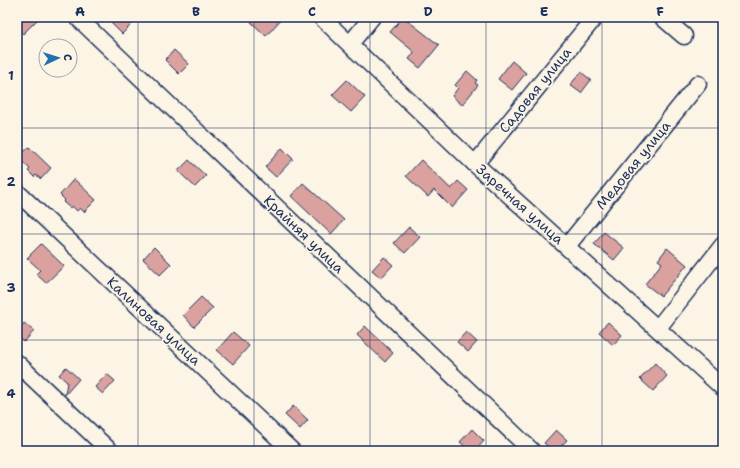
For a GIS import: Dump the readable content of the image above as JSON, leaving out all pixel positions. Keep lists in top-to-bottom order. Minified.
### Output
{"streets":{"street":["Садовая улица","Медовая улица","Заречная улица","Крайняя улица","Калиновая улица"]},"crossings":[["Садовая улица","Заречная улица"],["Медовая улица","Заречная улица"]],"north":"right","grid":{"columns":["A","B","C","D","E","F"],"rows":["1","2","3","4"]}}
